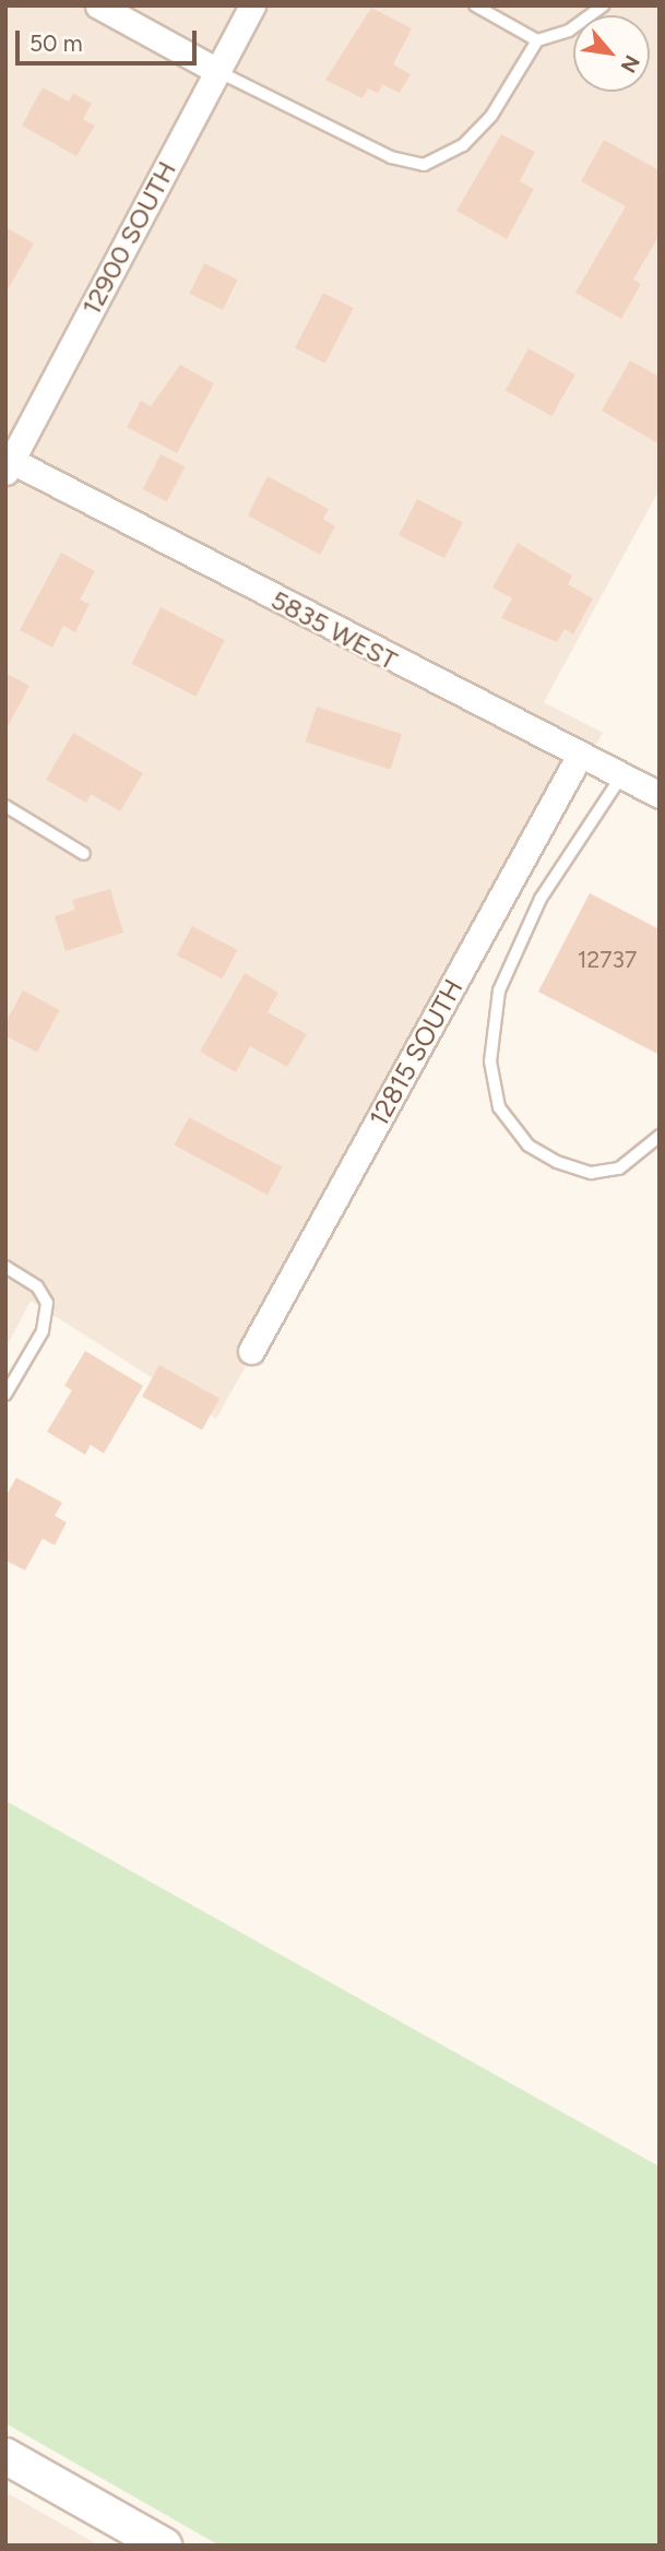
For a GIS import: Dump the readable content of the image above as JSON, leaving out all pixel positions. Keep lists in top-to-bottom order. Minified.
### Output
{"streets":{"street":["12900 SOUTH","5835 WEST","12815 SOUTH"]},"crossings":[["12900 SOUTH","5835 WEST"],["5835 WEST","12815 SOUTH"]],"house_numbers":["12737"],"scale_bar":"50 m","north":"bottom right"}
